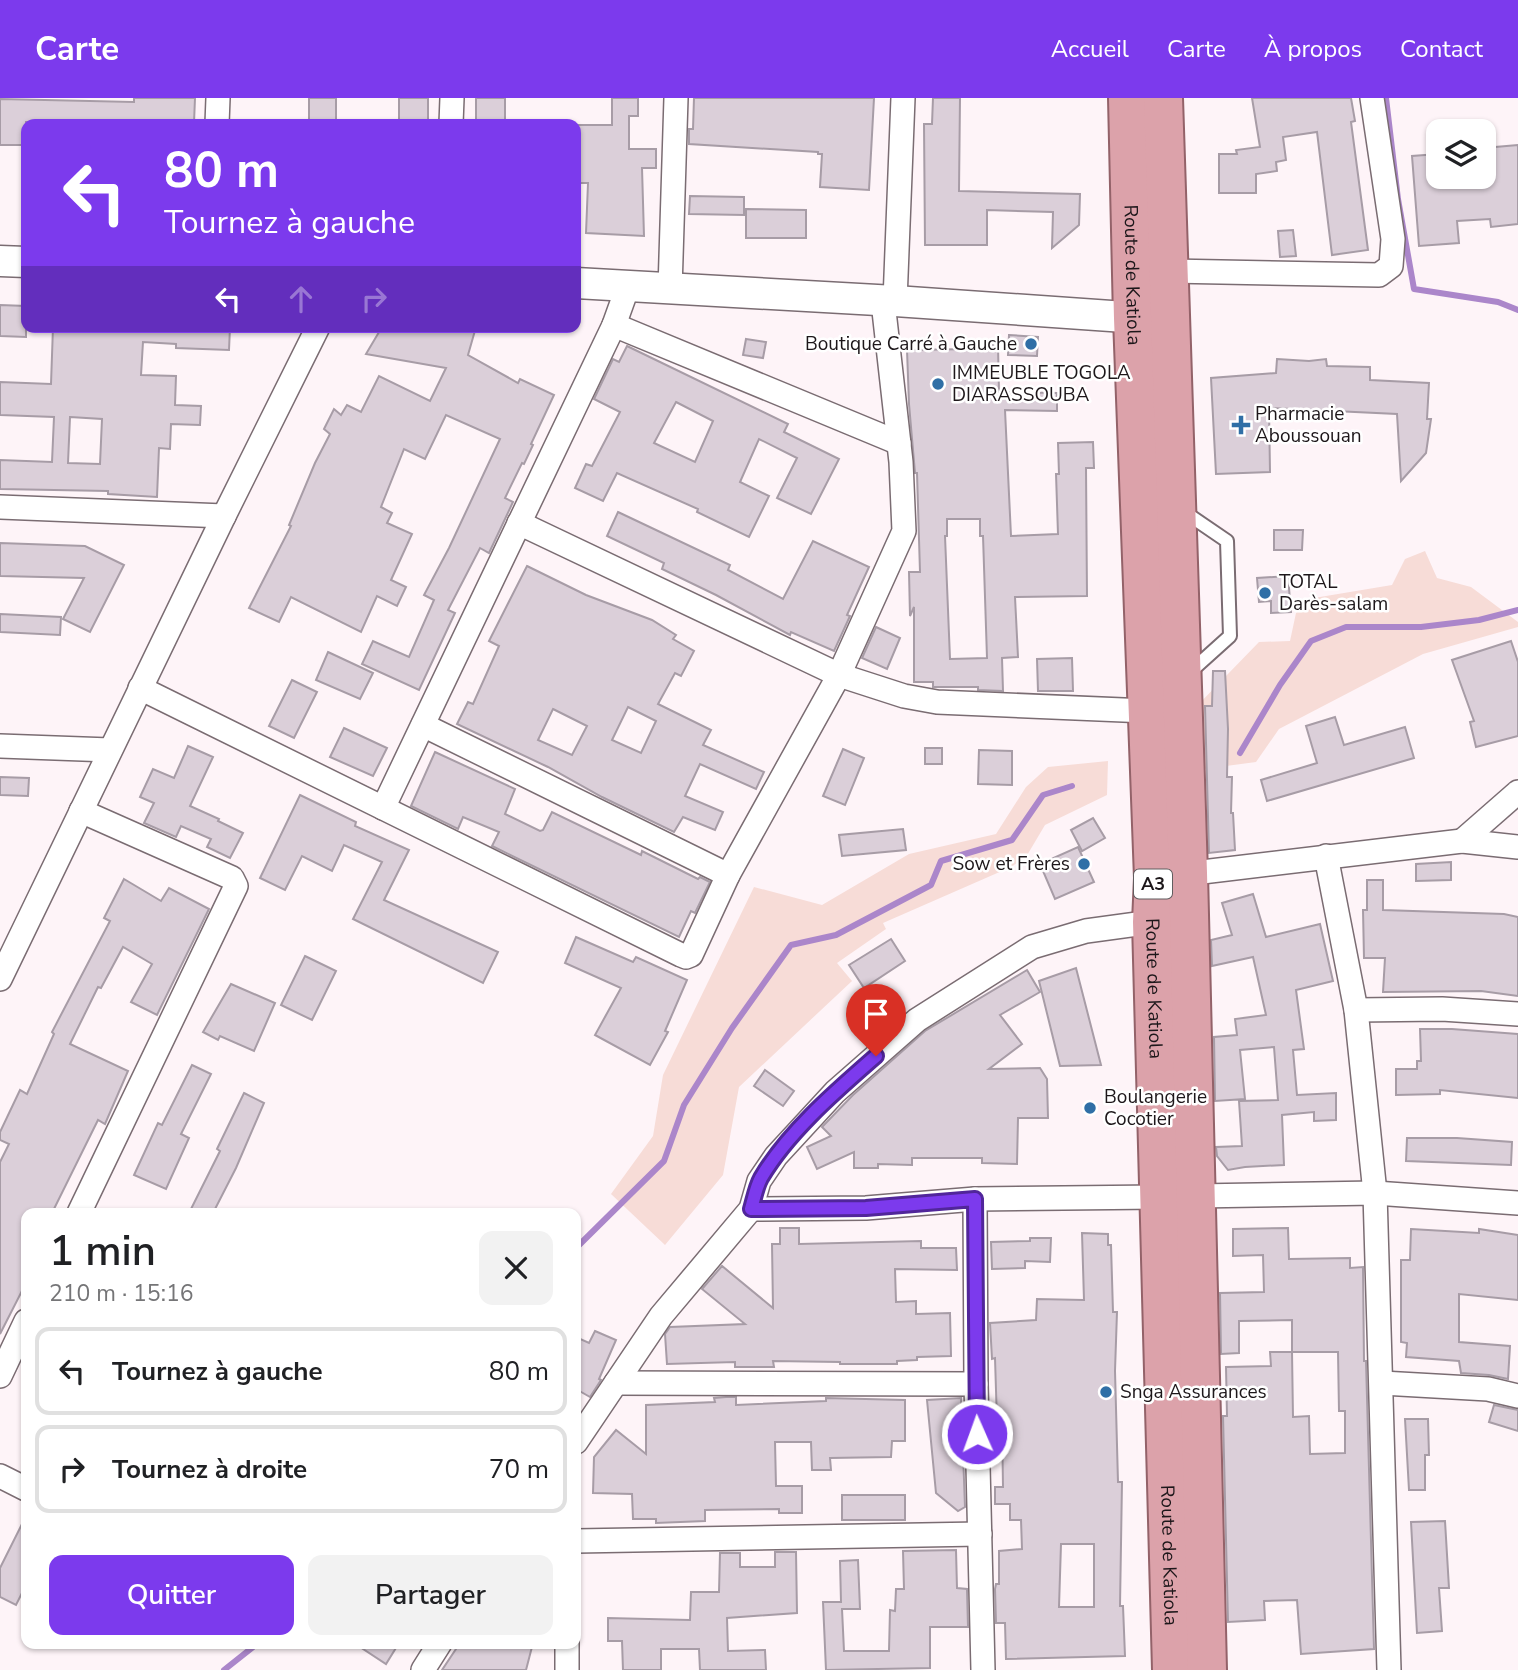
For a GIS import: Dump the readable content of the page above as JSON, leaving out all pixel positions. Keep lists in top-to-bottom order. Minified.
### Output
{"streets":{"highway":["Route de Katiola","A3"]},"places":{"other":["Boutique Carré à Gauche","IMMEUBLE TOGOLA DIARASSOUBA","TOTAL Darès-salam","Sow et Frères","Boulangerie Cocotier","Snga Assurances"],"health":["Pharmacie Aboussouan"]},"page":{"header":"Carte","nav":["Accueil","Carte","À propos","Contact"],"turn":["80 m","Tournez à gauche"],"heading":["1 min","210 m · 15:16"],"list":[{"name":"Tournez à gauche","value":"80 m"},{"name":"Tournez à droite","value":"70 m"}],"buttons":["Quitter","Partager"]}}
